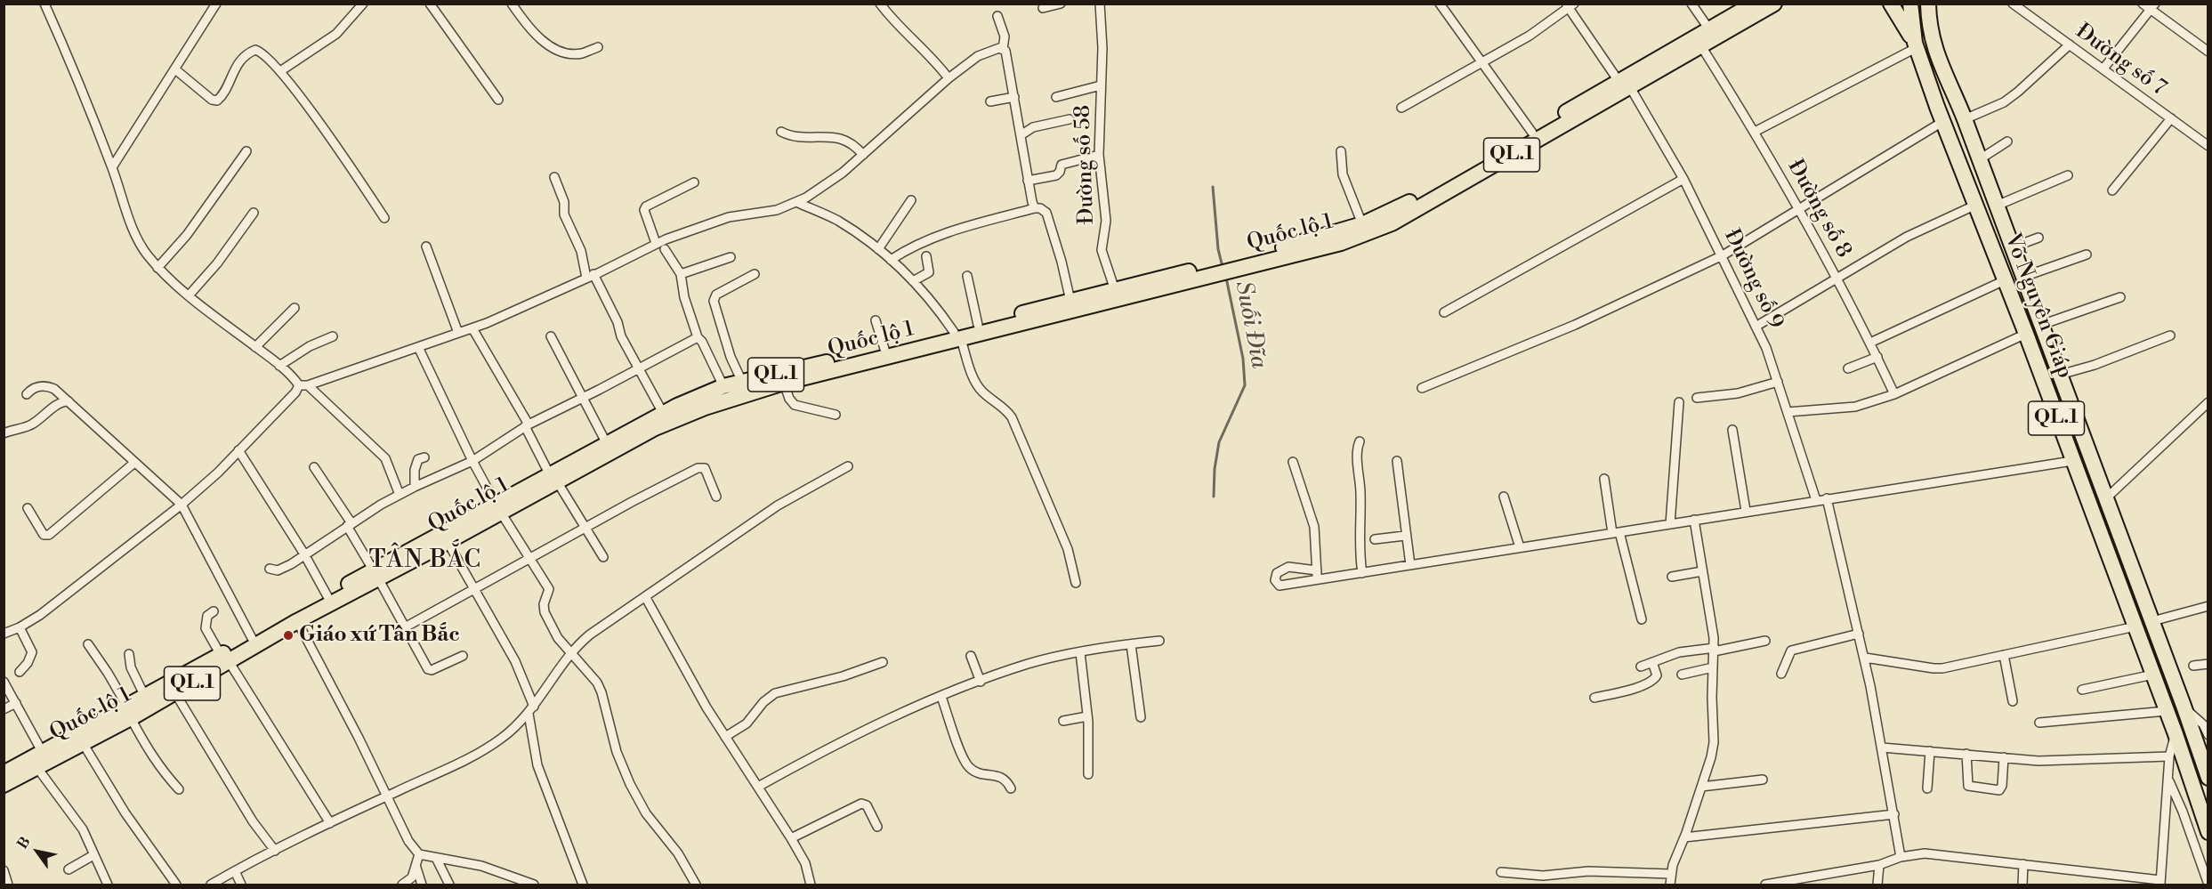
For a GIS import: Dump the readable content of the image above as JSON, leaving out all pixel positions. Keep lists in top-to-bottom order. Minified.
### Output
{"streets":{"highway":["QL.1","Quốc lộ 1","Võ Nguyên Giáp"],"street":["Đường số 7","Đường số 58","Đường số 8","Đường số 9"]},"crossings":[["Đường số 58","Quốc lộ 1"],["Đường số 8","Quốc lộ 1"],["Quốc lộ 1","Đường số 9"]],"districts":["TÂN BẮC"],"water":["Suối Đĩa"],"places":["Giáo xứ Tân Bắc"],"north":"top left"}
